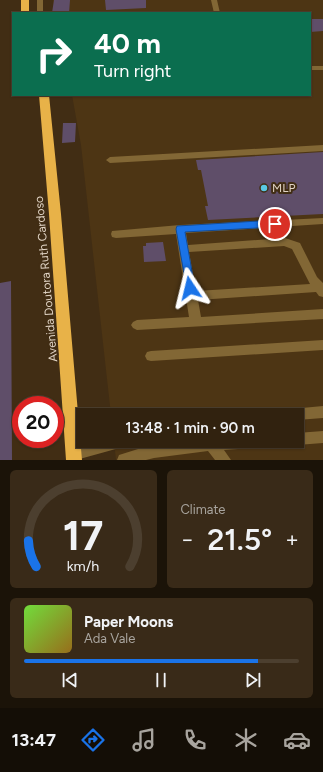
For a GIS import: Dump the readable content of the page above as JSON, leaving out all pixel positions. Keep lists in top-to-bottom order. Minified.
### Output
{"streets":{"highway":["Avenida Doutora Ruth Cardoso"]},"places":["MLP"],"page":{"turn":["40 m","Turn right"],"limit":"20","trip":"13:48 · 1 min · 90 m","tile":"Climate","heat":["−","21.5°","+"],"song":["Paper Moons","Ada Vale"],"tabs":"13:47","gauge":["17","km/h"]}}
